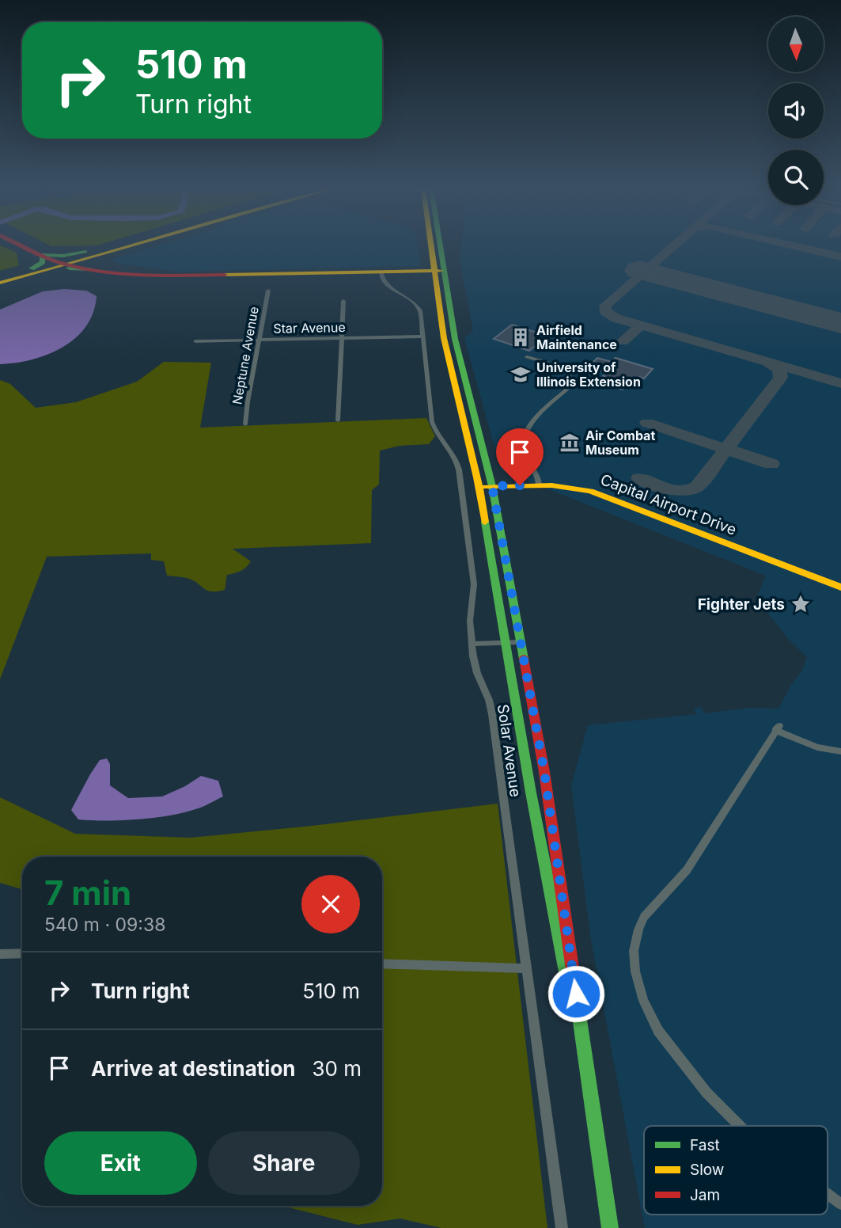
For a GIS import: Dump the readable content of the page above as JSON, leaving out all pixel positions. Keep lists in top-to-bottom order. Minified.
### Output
{"streets":{"main road":["Capital Airport Drive"],"street":["Star Avenue","Neptune Avenue","Solar Avenue"]},"crossings":[["Star Avenue","Neptune Avenue"],["Star Avenue","Solar Avenue"]],"places":{"building":["Airfield Maintenance"],"school or university":["University of Illinois Extension"],"museum":["Air Combat Museum"],"place":["Fighter Jets"]},"legend":["Fast","Slow","Jam"],"north":"bottom","page":{"turn":["510 m","Turn right"],"heading":["7 min","540 m · 09:38"],"list":[{"name":"Turn right","value":"510 m"},{"name":"Arrive at destination","value":"30 m"}],"buttons":["Exit","Share"]}}
